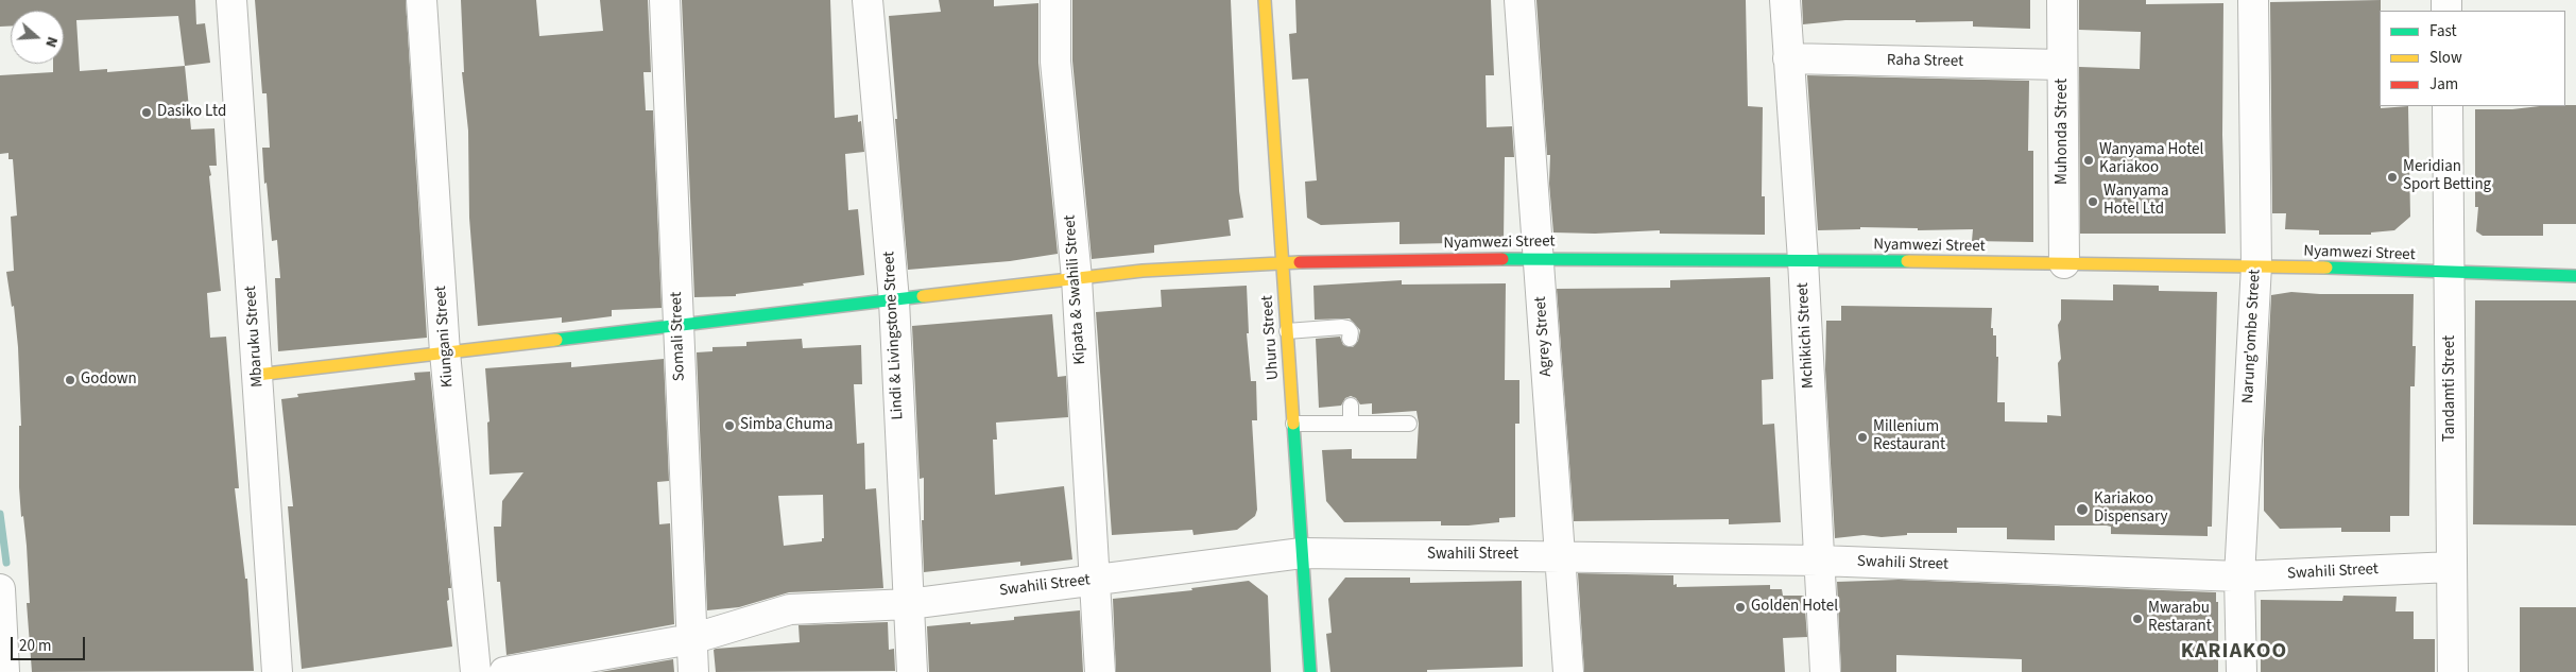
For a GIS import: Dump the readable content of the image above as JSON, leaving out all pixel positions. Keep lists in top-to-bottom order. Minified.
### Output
{"streets":{"street":["Raha Street","Muhonda Street","Nyamwezi Street","Kipata & Swahili Street","Lindi & Livingstone Street","Mchikichi Street","Mbaruku Street","Kiungani Street","Somali Street","Agrey Street","Narung'ombe Street","Uhuru Street","Tandamti Street","Swahili Street"]},"crossings":[["Raha Street","Muhonda Street"],["Raha Street","Mchikichi Street"],["Muhonda Street","Nyamwezi Street"],["Nyamwezi Street","Kipata & Swahili Street"],["Nyamwezi Street","Lindi & Livingstone Street"],["Nyamwezi Street","Mchikichi Street"],["Nyamwezi Street","Mbaruku Street"],["Nyamwezi Street","Kiungani Street"],["Nyamwezi Street","Somali Street"],["Nyamwezi Street","Agrey Street"],["Nyamwezi Street","Narung'ombe Street"],["Nyamwezi Street","Uhuru Street"],["Nyamwezi Street","Tandamti Street"],["Kipata & Swahili Street","Swahili Street"],["Lindi & Livingstone Street","Swahili Street"],["Mchikichi Street","Swahili Street"],["Somali Street","Swahili Street"],["Agrey Street","Swahili Street"],["Narung'ombe Street","Swahili Street"],["Uhuru Street","Swahili Street"],["Tandamti Street","Swahili Street"]],"districts":["KARIAKOO"],"places":["Dasiko Ltd","Wanyama Hotel Kariakoo","Meridian Sport Betting","Wanyama Hotel Ltd","Godown","Simba Chuma","Millenium Restaurant","Kariakoo Dispensary","Golden Hotel","Mwarabu Restarant"],"legend":["Fast","Slow","Jam"],"scale_bar":"20 m","north":"right"}
